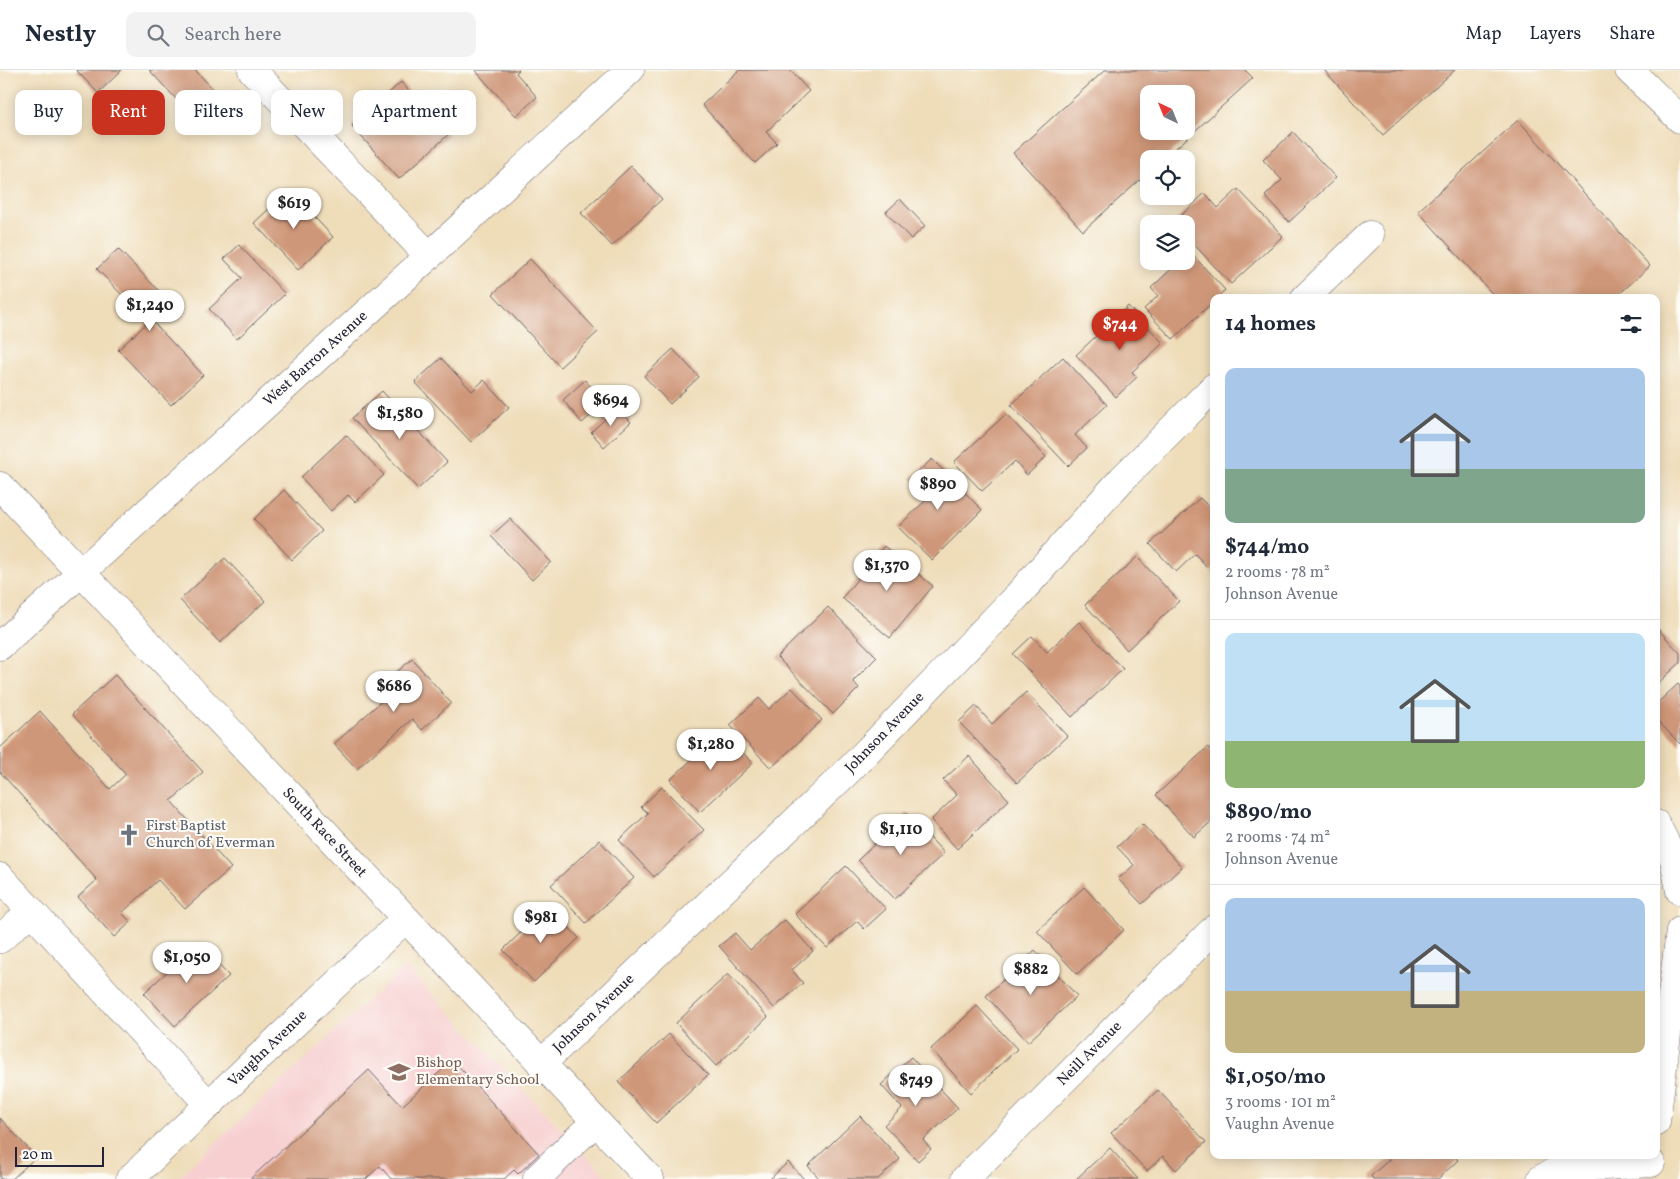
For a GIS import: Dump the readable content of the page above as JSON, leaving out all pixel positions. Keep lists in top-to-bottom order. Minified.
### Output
{"streets":{"street":["West Barron Avenue","Johnson Avenue","South Race Street","Vaughn Avenue","Neill Avenue"]},"crossings":[["West Barron Avenue","South Race Street"],["Johnson Avenue","South Race Street"],["South Race Street","Vaughn Avenue"]],"places":{"church":["First Baptist Church of Everman"],"school or university":["Bishop Elementary School"]},"scale_bar":"20 m","north":"top left","page":{"header":"Nestly","search":"Search here","nav":["Map","Layers","Share"],"chip":["Buy","Rent","Filters","New","Apartment"],"price":["$619","$1,240","$744","$694","$1,580","$890","$1,370","$686","$1,280","$1,110","$981","$1,050","$882","$749"],"heading":"14 homes","list":[{"name":"$744/mo","note":"2 rooms · 78 m² · Johnson Avenue"},{"name":"$890/mo","note":"2 rooms · 74 m² · Johnson Avenue"},{"name":"$1,050/mo","note":"3 rooms · 101 m² · Vaughn Avenue"}],"scale":"20 m"}}
